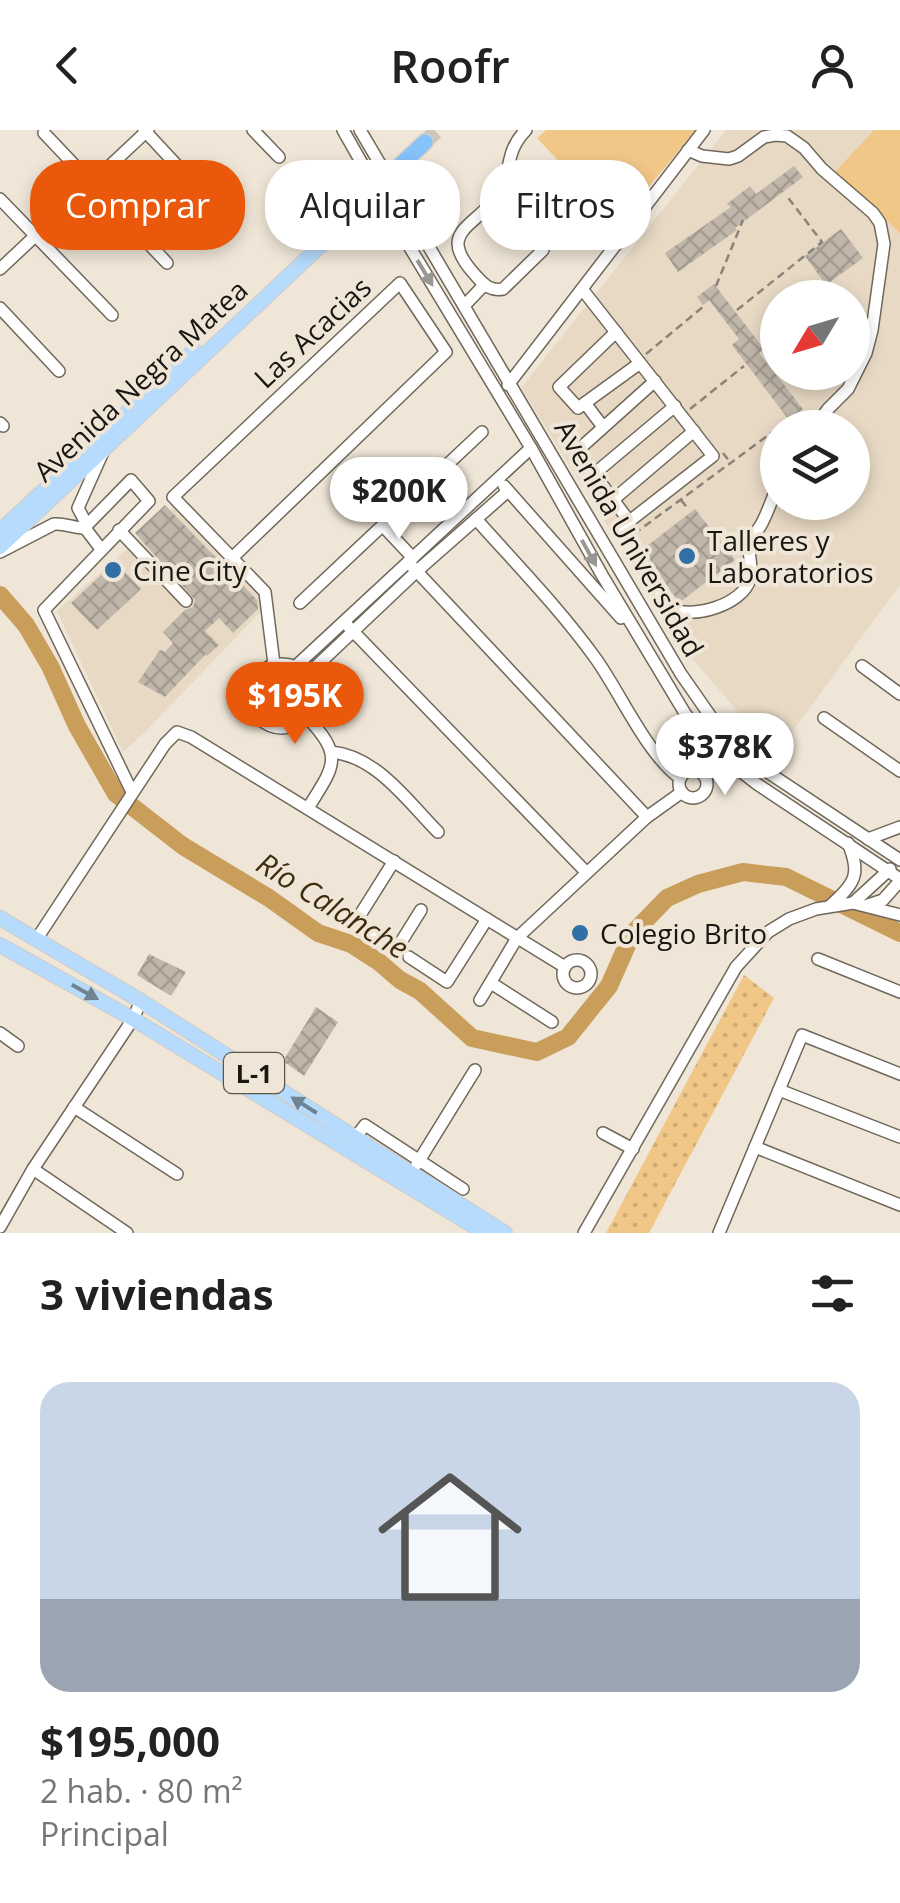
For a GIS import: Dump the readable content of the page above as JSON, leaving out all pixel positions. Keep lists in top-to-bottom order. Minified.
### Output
{"streets":{"main road":["Avenida Negra Matea","L-1"],"street":["Las Acacias","Avenida Universidad"]},"water":["Río Calanche"],"places":["Talleres y Laboratorios","Cine City","Colegio Brito"],"north":"bottom left","page":{"header":"Roofr","chip":["Comprar","Alquilar","Filtros"],"price":["$200K","$195K","$378K"],"heading":"3 viviendas","list":[{"name":"$195,000","note":"2 hab. · 80 m² · Principal"}]}}
